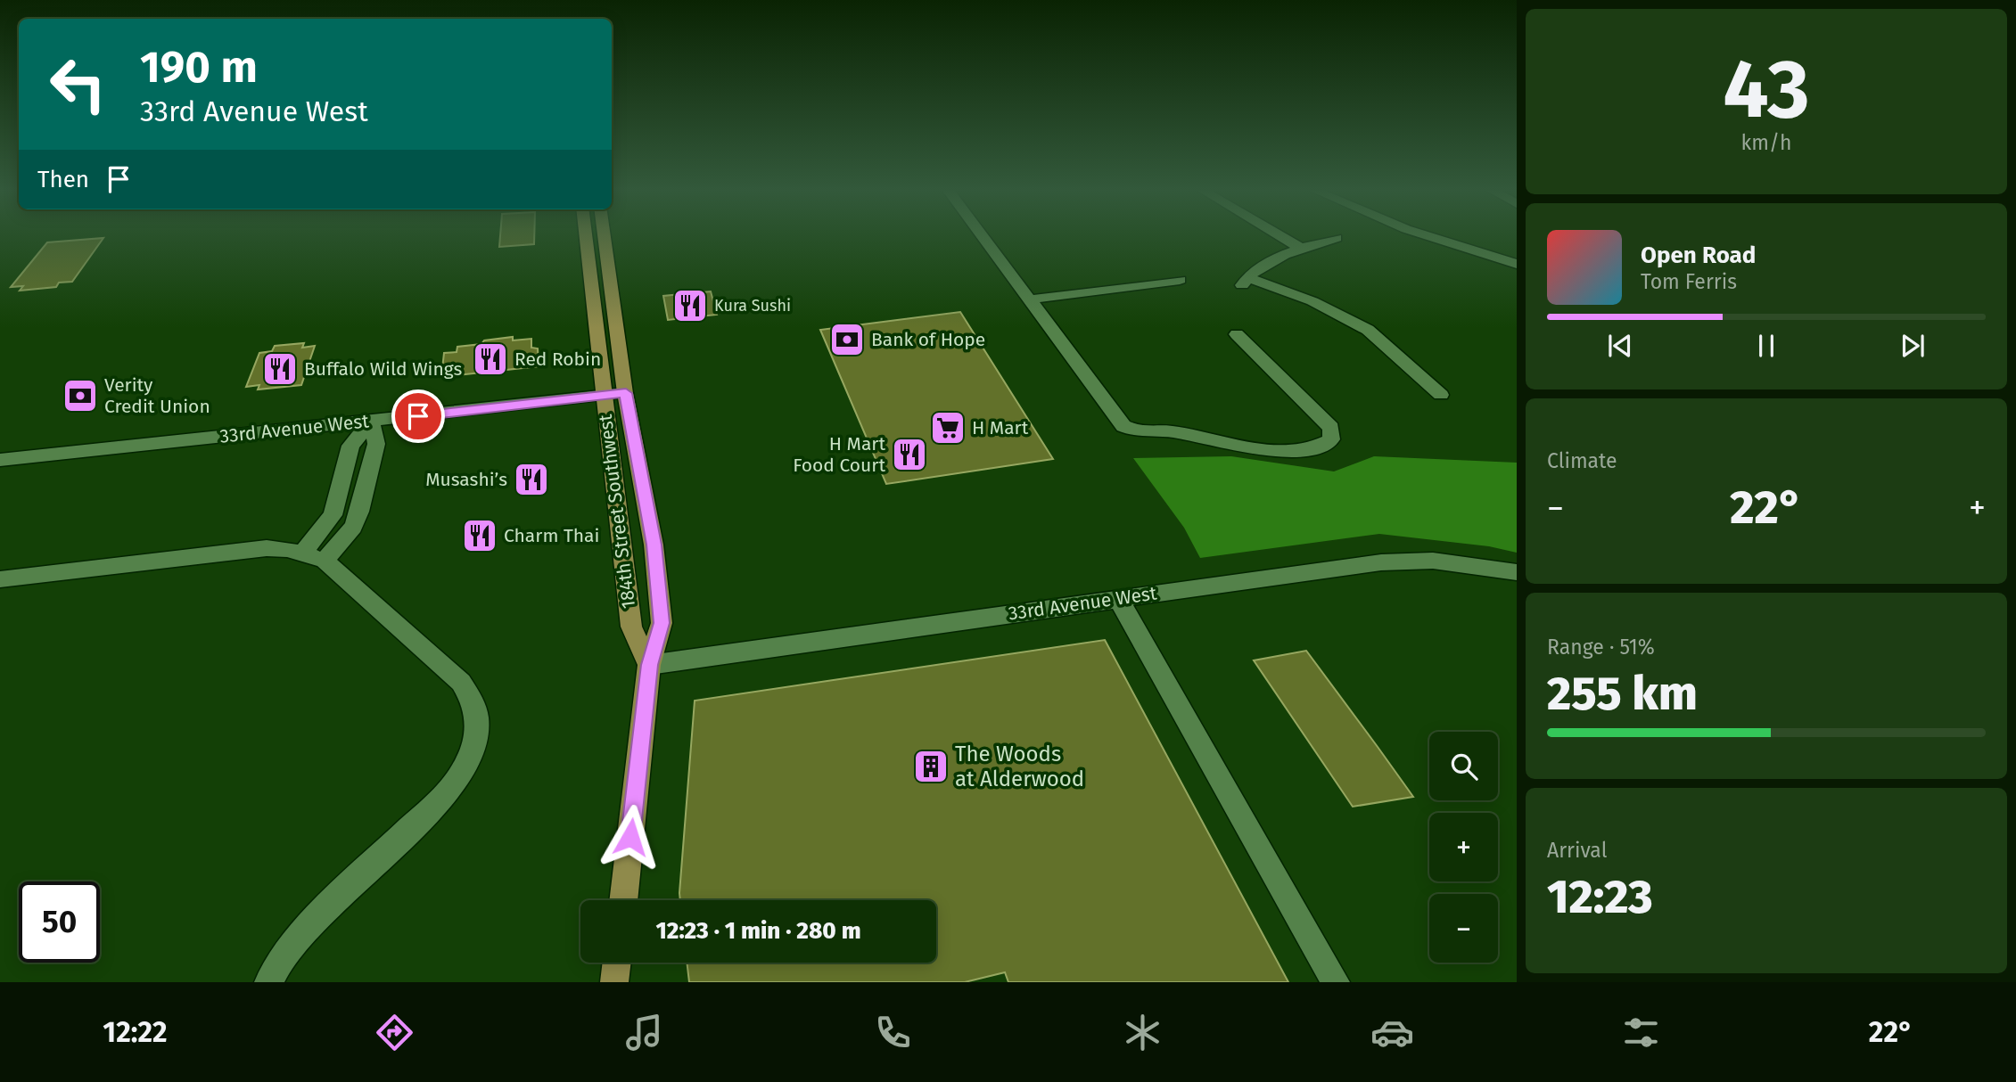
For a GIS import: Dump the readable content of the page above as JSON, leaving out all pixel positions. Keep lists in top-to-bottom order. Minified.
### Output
{"streets":{"main road":["184th Street Southwest"],"street":["33rd Avenue West"]},"crossings":[["33rd Avenue West","184th Street Southwest"]],"places":{"restaurant":["Kura Sushi","Red Robin","Buffalo Wild Wings","H Mart Food Court","Musashi’s","Charm Thai"],"bank":["Bank of Hope","Verity Credit Union"],"supermarket":["H Mart"],"building":["The Woods at Alderwood"]},"page":{"tile":[["43","km/h"],"Climate",["Range · 51%","255 km"],["Arrival","12:23"]],"turn":["190 m","33rd Avenue West"],"then":"Then","song":["Open Road","Tom Ferris"],"heat":["−","22°","+"],"map_buttons":["+","−"],"limit":"50","trip":"12:23 · 1 min · 280 m","tabs":["12:22","22°"]}}
